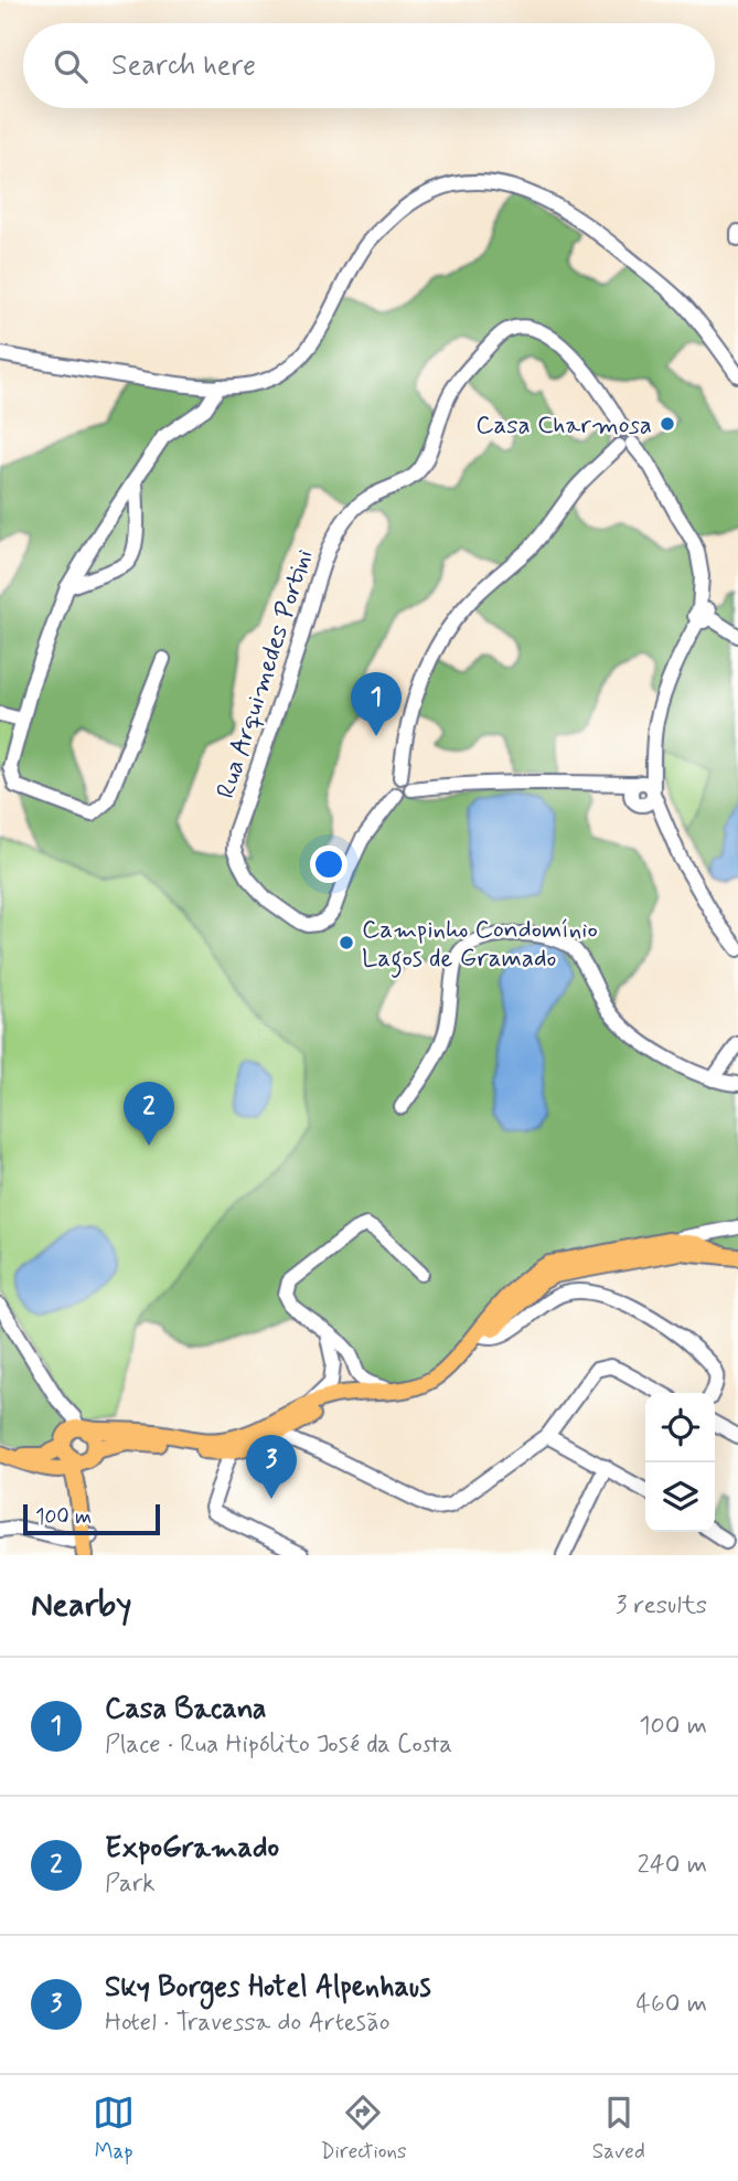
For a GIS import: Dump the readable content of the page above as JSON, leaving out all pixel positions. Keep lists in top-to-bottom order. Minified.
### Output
{"streets":{"street":["Rua Arquimedes Portini"]},"places":["Casa Charmosa","Campinho Condomínio Lagos de Gramado"],"scale_bar":"100 m","page":{"search":"Search here","pins":["1","2","3"],"scale":"100 m","heading":["Nearby","3 results"],"list":[{"mark":"1","name":"Casa Bacana","note":"Place · Rua Hipólito José da Costa","value":"100 m"},{"mark":"2","name":"ExpoGramado","note":"Park","value":"240 m"},{"mark":"3","name":"Sky Borges Hotel Alpenhaus","note":"Hotel · Travessa do Artesão","value":"460 m"}],"nav":["Map","Directions","Saved"]}}
